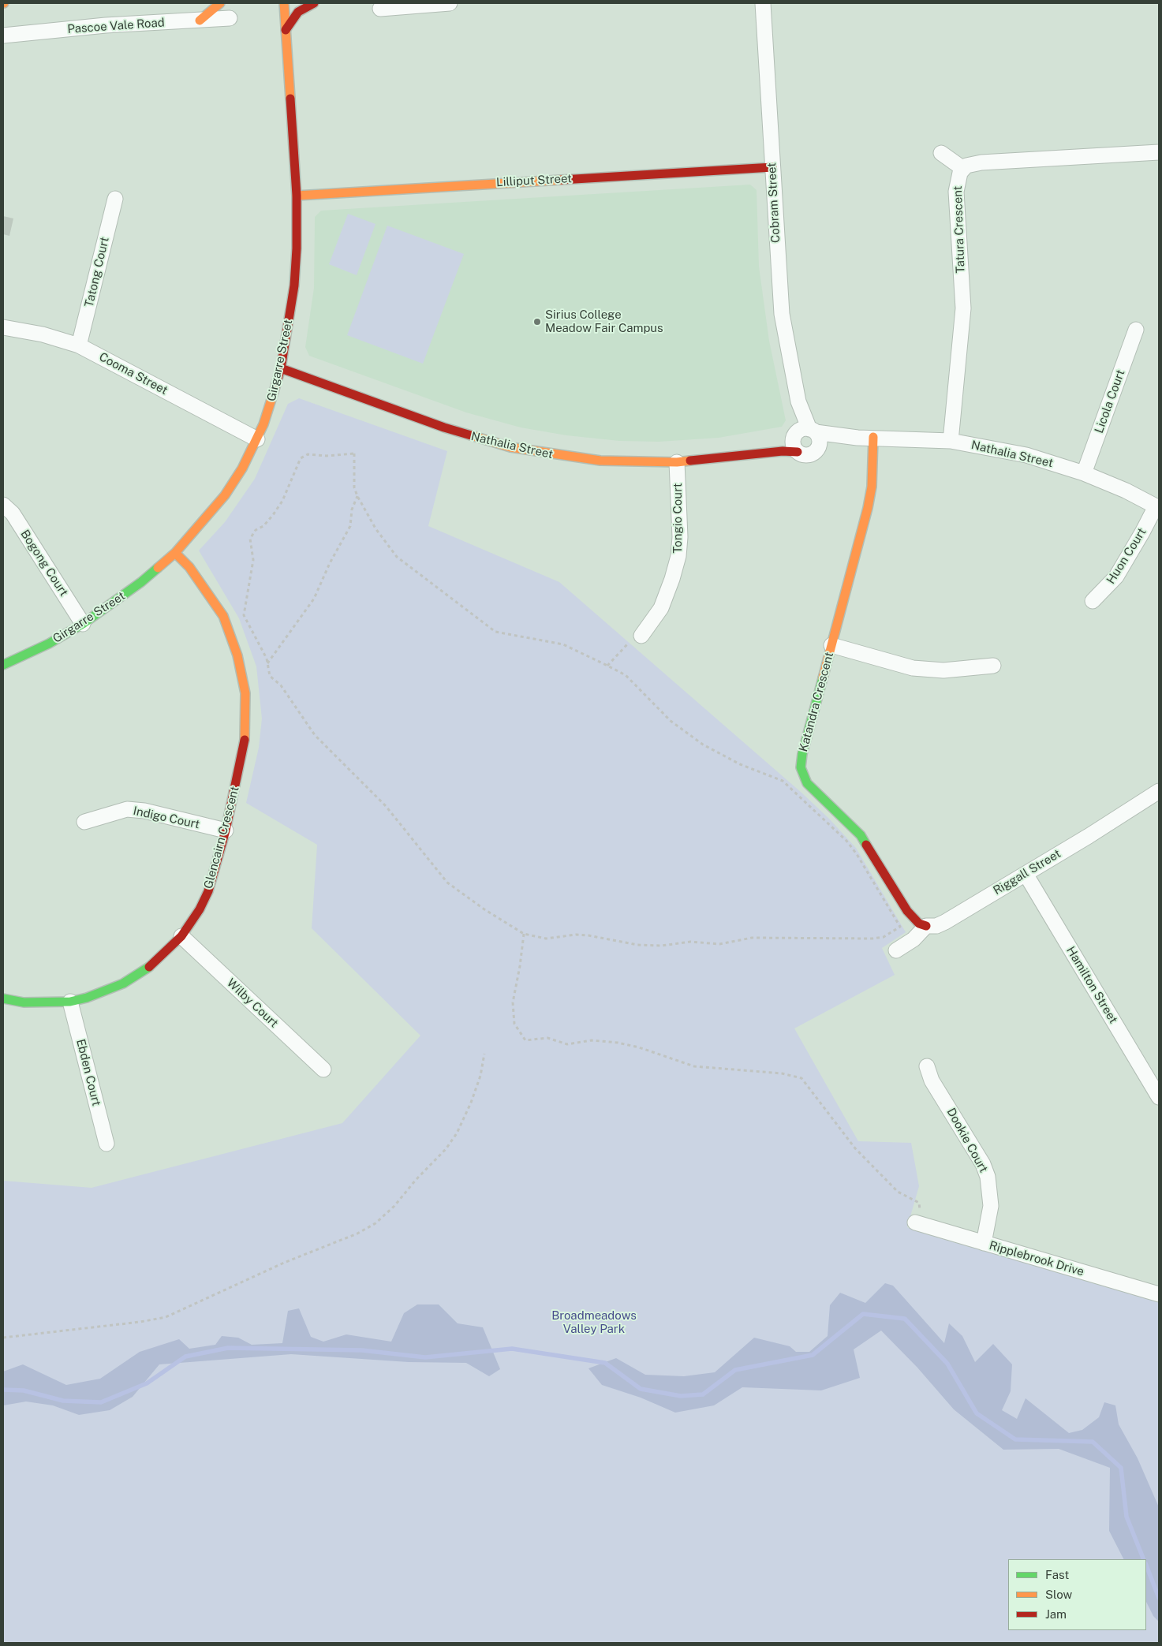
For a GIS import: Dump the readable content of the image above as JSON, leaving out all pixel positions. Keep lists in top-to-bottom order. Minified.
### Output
{"streets":{"street":["Pascoe Vale Road","Lilliput Street","Cobram Street","Tatura Crescent","Tatong Court","Girgarre Street","Cooma Street","Licola Court","Nathalia Street","Tongio Court","Huon Court","Bogong Court","Katandra Crescent","Indigo Court","Glencairn Crescent","Riggall Street","Hamilton Street","Wilby Court","Ebden Court","Dookie Court","Ripplebrook Drive"]},"crossings":[["Lilliput Street","Cobram Street"],["Lilliput Street","Girgarre Street"],["Cobram Street","Nathalia Street"],["Tatura Crescent","Nathalia Street"],["Tatong Court","Cooma Street"],["Girgarre Street","Cooma Street"],["Girgarre Street","Nathalia Street"],["Girgarre Street","Bogong Court"],["Girgarre Street","Glencairn Crescent"],["Licola Court","Nathalia Street"],["Nathalia Street","Tongio Court"],["Nathalia Street","Huon Court"],["Nathalia Street","Katandra Crescent"],["Katandra Crescent","Riggall Street"],["Indigo Court","Glencairn Crescent"],["Glencairn Crescent","Wilby Court"],["Glencairn Crescent","Ebden Court"],["Riggall Street","Hamilton Street"],["Dookie Court","Ripplebrook Drive"]],"parks":["Broadmeadows Valley Park"],"places":["Sirius College Meadow Fair Campus"],"legend":["Fast","Slow","Jam"]}
